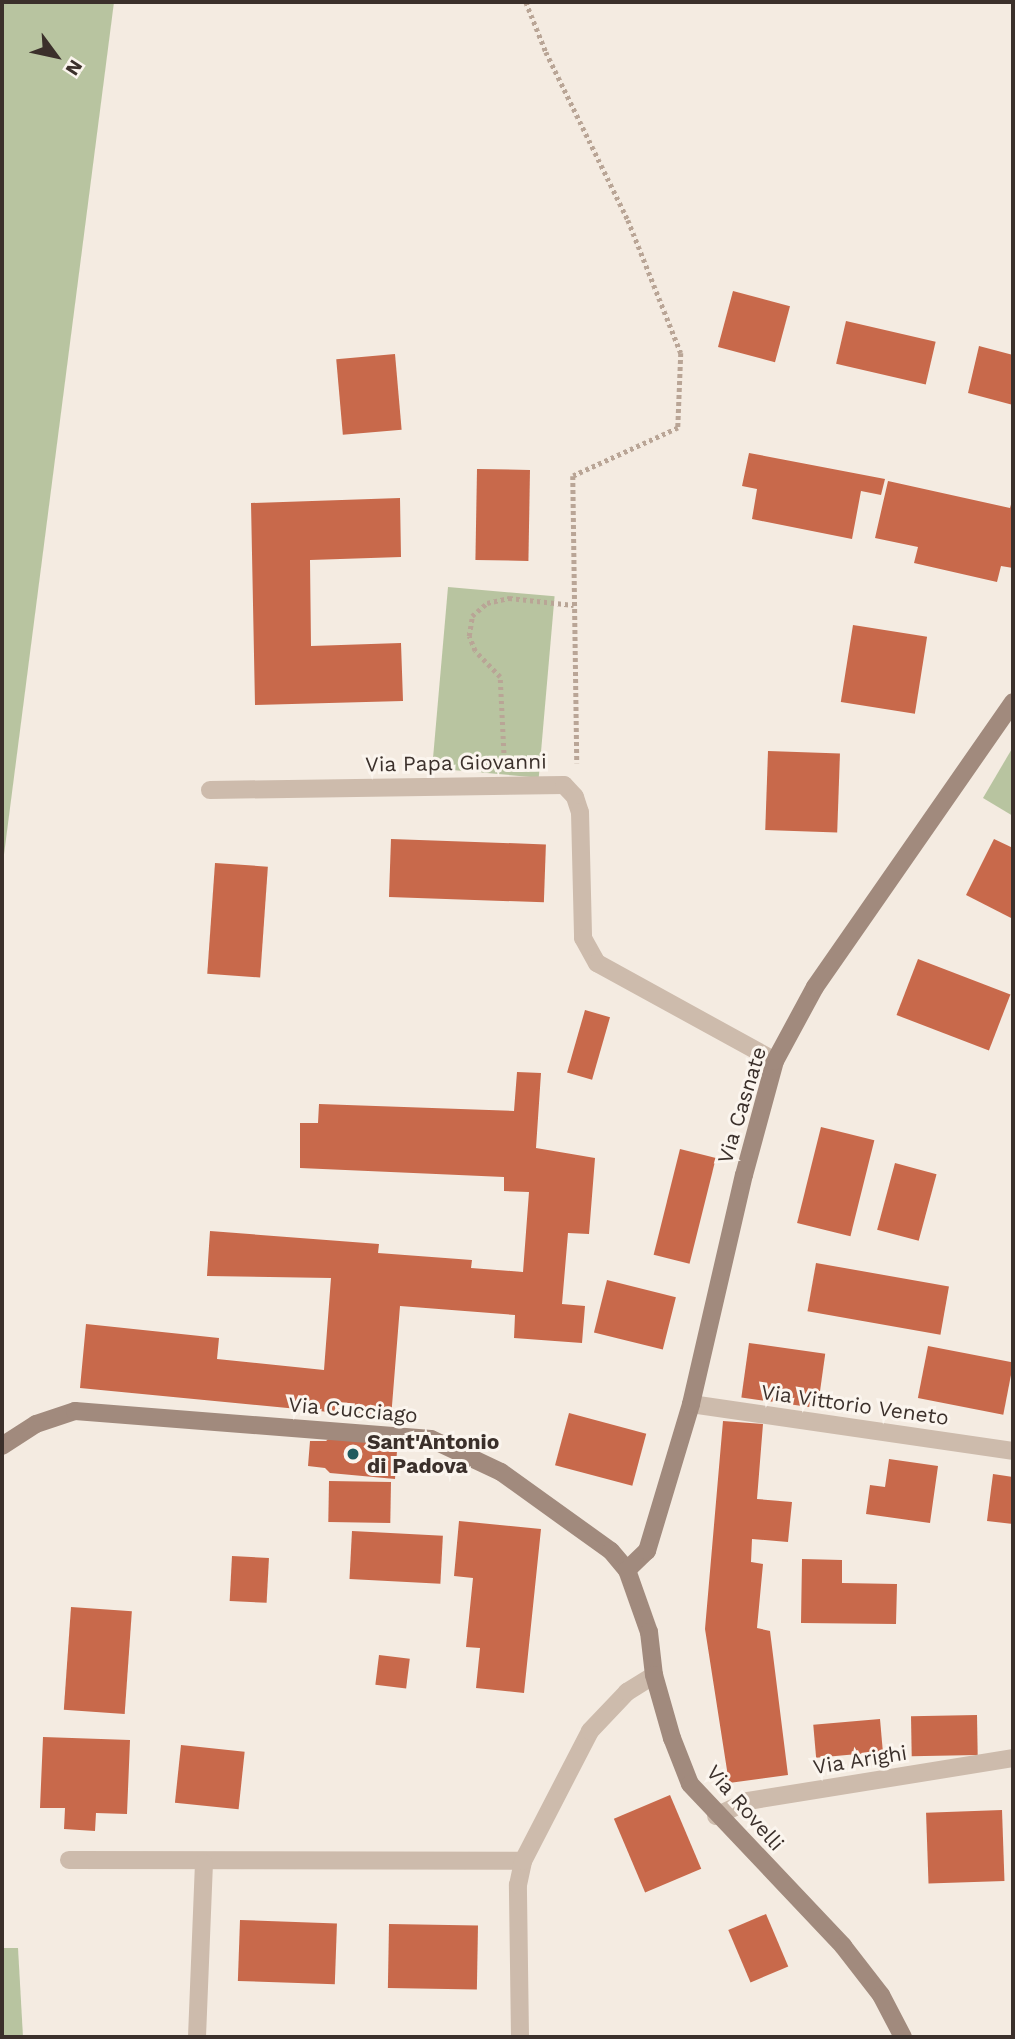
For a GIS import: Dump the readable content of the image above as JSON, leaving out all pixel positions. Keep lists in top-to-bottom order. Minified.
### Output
{"streets":{"street":["Via Papa Giovanni","Via Casnate","Via Vittorio Veneto","Via Cucciago","Via Arighi","Via Rovelli"]},"crossings":[["Via Papa Giovanni","Via Casnate"],["Via Casnate","Via Vittorio Veneto"],["Via Casnate","Via Cucciago"],["Via Casnate","Via Rovelli"],["Via Cucciago","Via Rovelli"],["Via Arighi","Via Rovelli"]],"places":["Sant'Antonio di Padova"],"north":"bottom right"}
